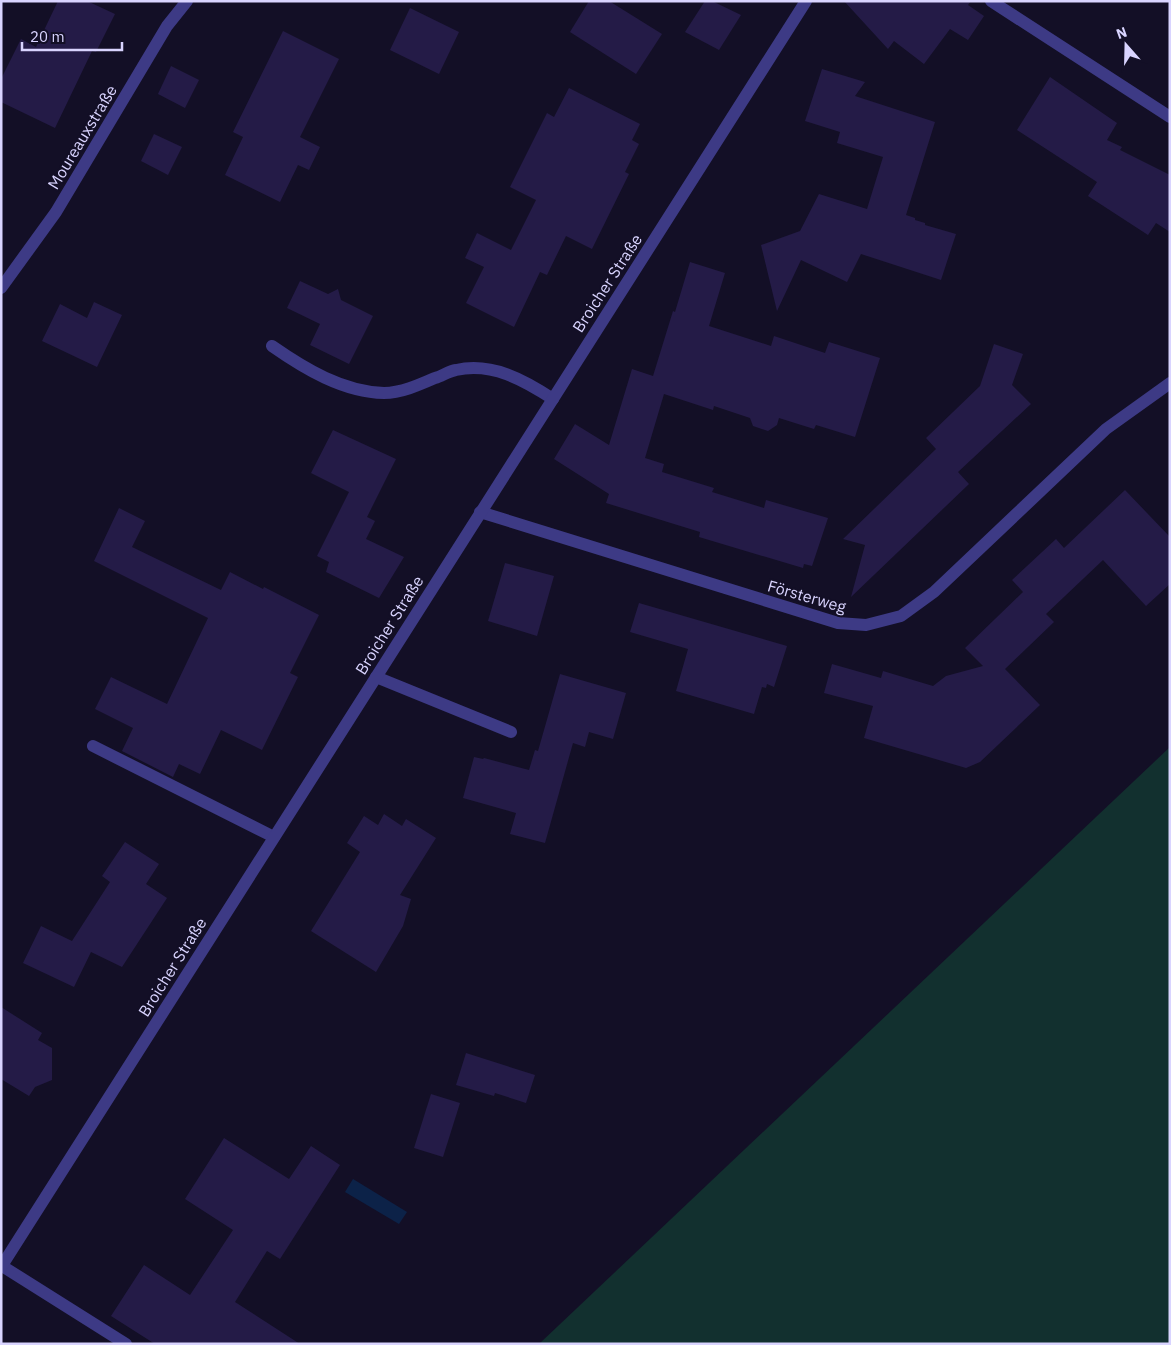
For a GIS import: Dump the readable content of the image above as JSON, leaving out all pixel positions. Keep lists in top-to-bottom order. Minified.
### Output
{"streets":{"street":["Moureauxstraße","Broicher Straße","Försterweg"]},"crossings":[["Broicher Straße","Försterweg"]],"scale_bar":"20 m","north":"top"}
